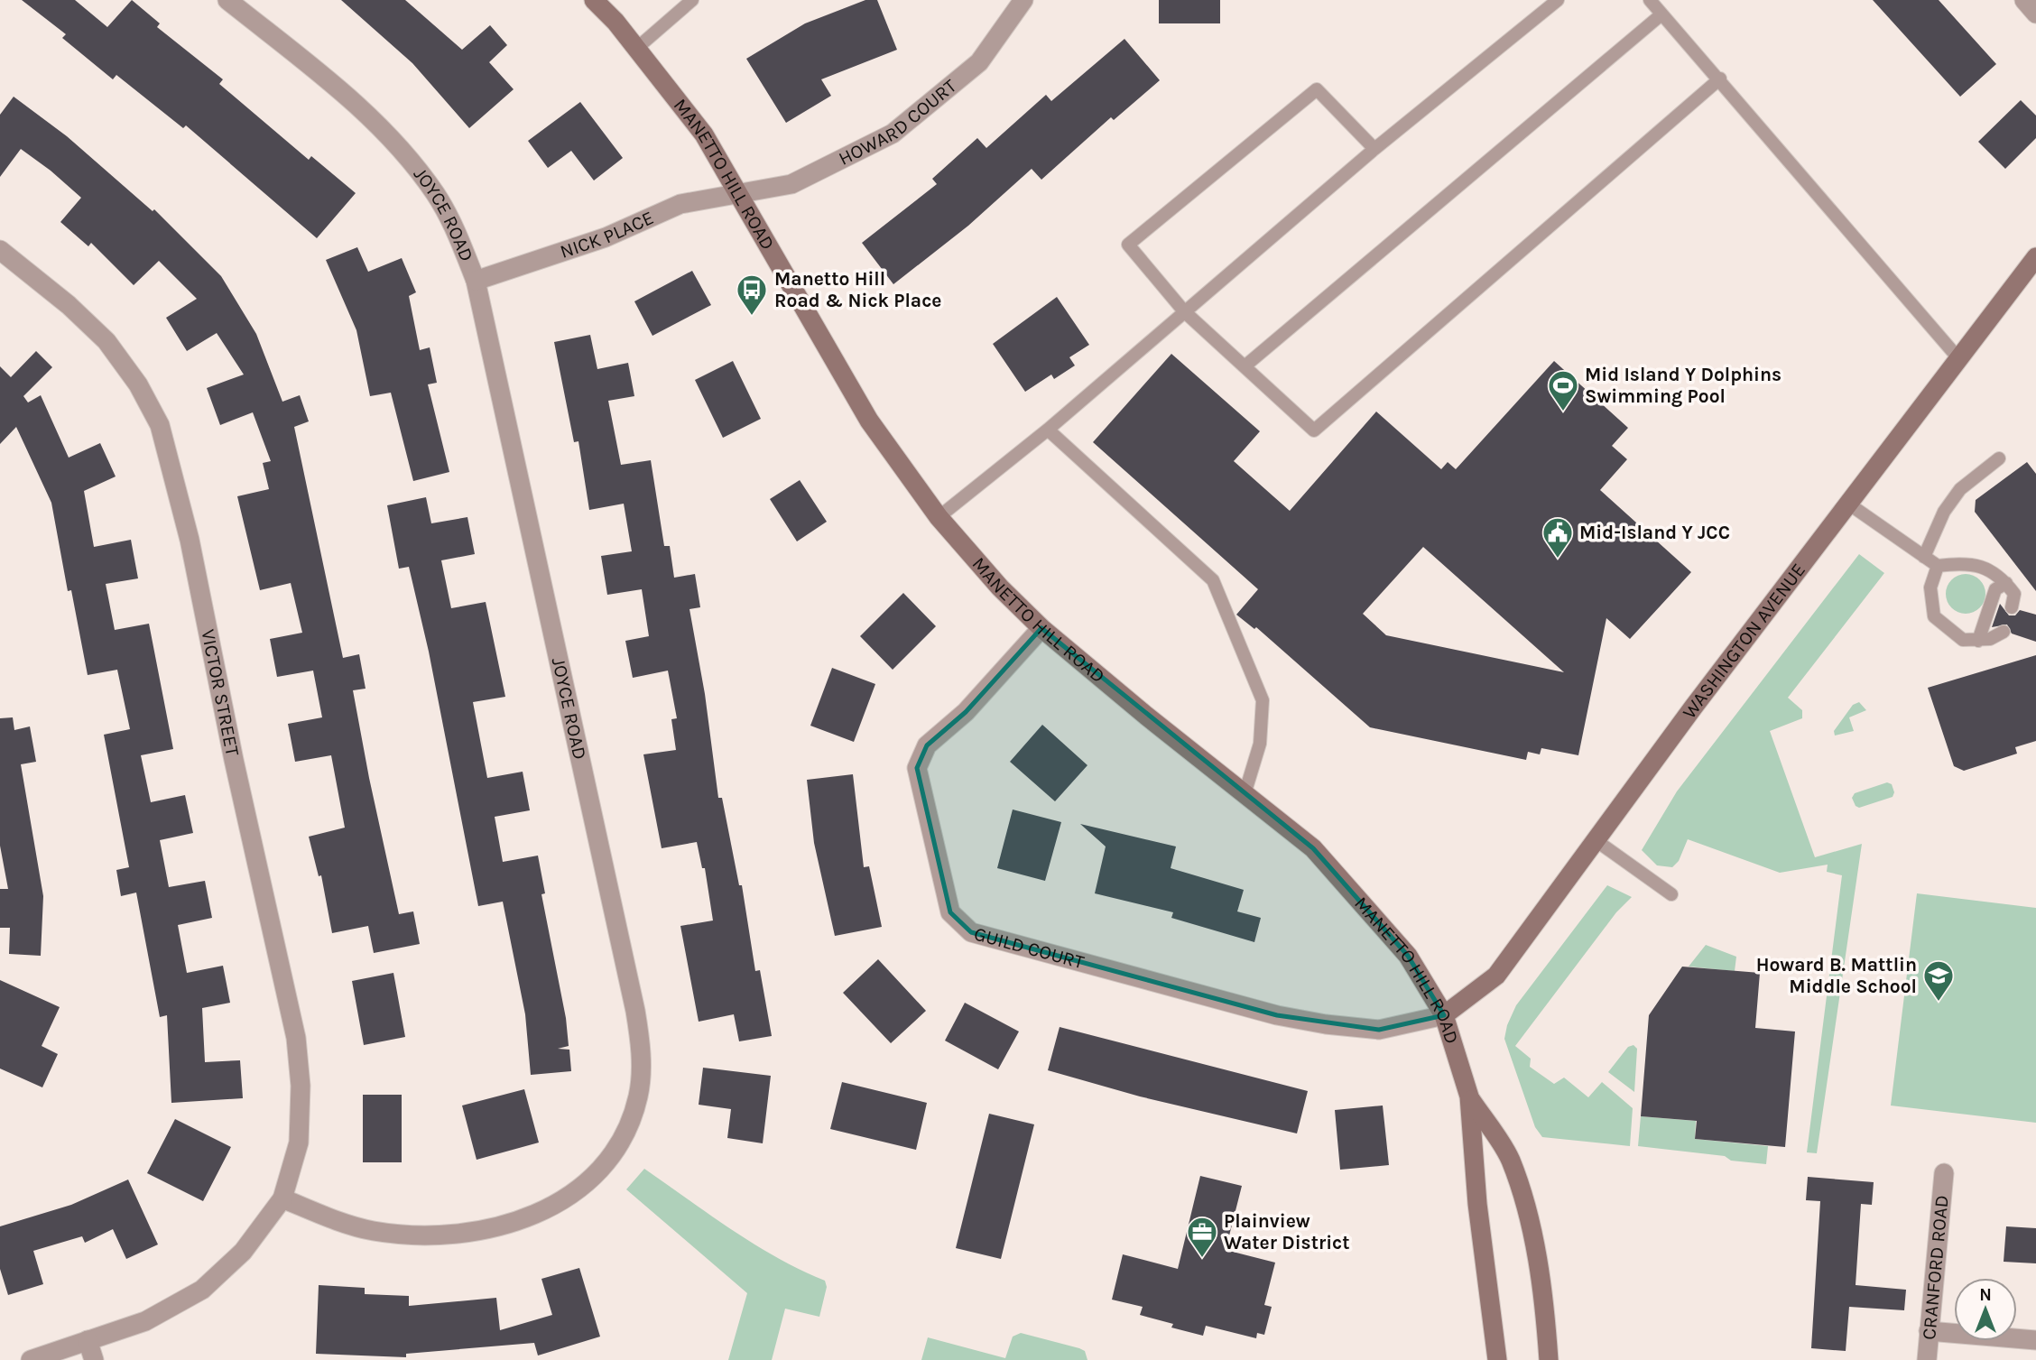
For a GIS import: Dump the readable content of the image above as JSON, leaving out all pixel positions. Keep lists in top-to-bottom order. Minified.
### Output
{"streets":{"main road":["MANETTO HILL ROAD","WASHINGTON AVENUE"],"street":["HOWARD COURT","JOYCE ROAD","NICK PLACE","VICTOR STREET","GUILD COURT","CRANFORD ROAD"]},"crossings":[["HOWARD COURT","MANETTO HILL ROAD"],["HOWARD COURT","NICK PLACE"],["MANETTO HILL ROAD","NICK PLACE"],["MANETTO HILL ROAD","WASHINGTON AVENUE"],["MANETTO HILL ROAD","GUILD COURT"],["JOYCE ROAD","NICK PLACE"],["JOYCE ROAD","VICTOR STREET"],["WASHINGTON AVENUE","GUILD COURT"]],"places":{"bus stop":["Manetto Hill Road & Nick Place"],"sports":["Mid Island Y Dolphins Swimming Pool"],"public building":["Mid-Island Y JCC"],"school or university":["Howard B. Mattlin Middle School"],"office":["Plainview Water District"]},"north":"top"}
